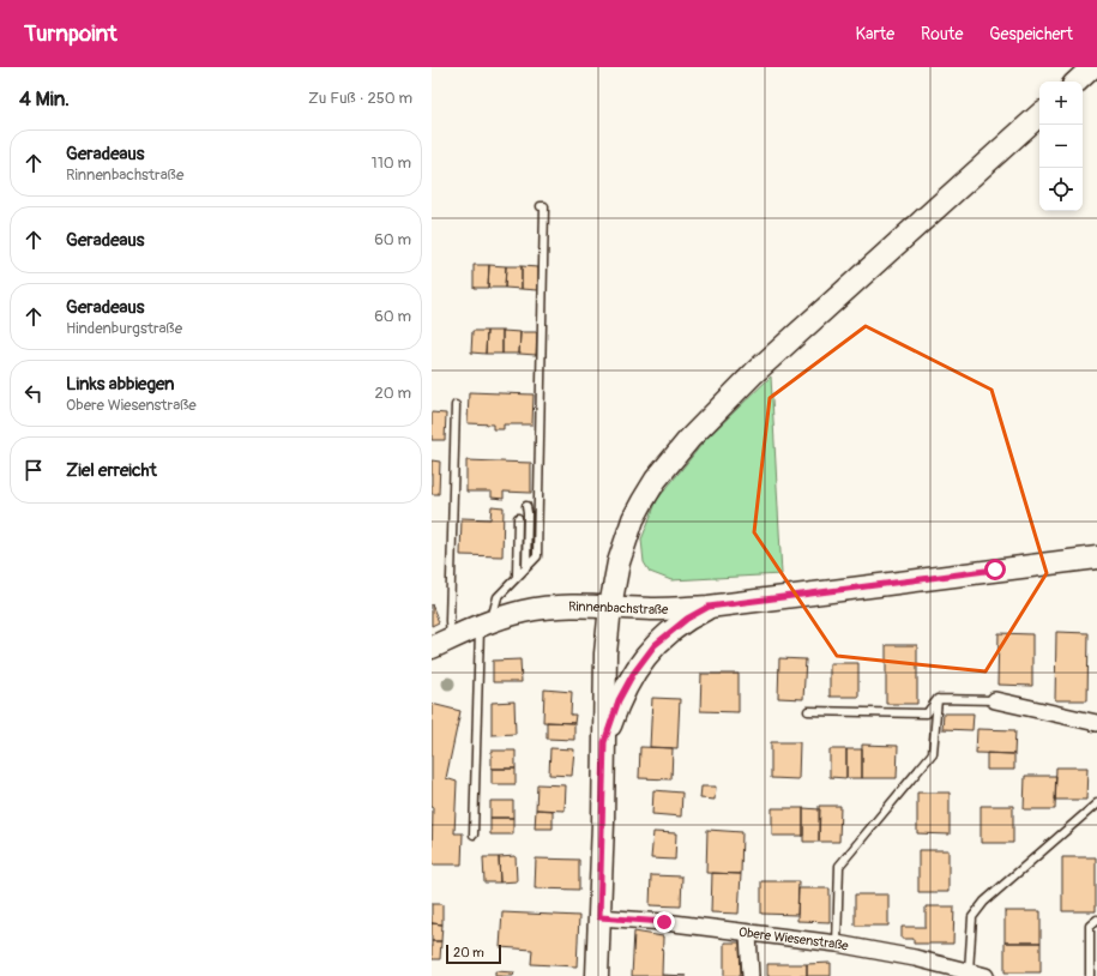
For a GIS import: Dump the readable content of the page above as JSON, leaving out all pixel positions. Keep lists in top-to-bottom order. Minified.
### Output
{"streets":{"main road":["Rinnenbachstraße"],"street":["Obere Wiesenstraße"]},"scale_bar":"20 m","page":{"header":"Turnpoint","nav":["Karte","Route","Gespeichert"],"heading":["4 Min.","Zu Fuß · 250 m"],"map_buttons":["+","−"],"list":[["Geradeaus","Rinnenbachstraße","110 m"],["Geradeaus","60 m"],["Geradeaus","Hindenburgstraße","60 m"],["Links abbiegen","Obere Wiesenstraße","20 m"],"Ziel erreicht"],"scale":"20 m"}}
